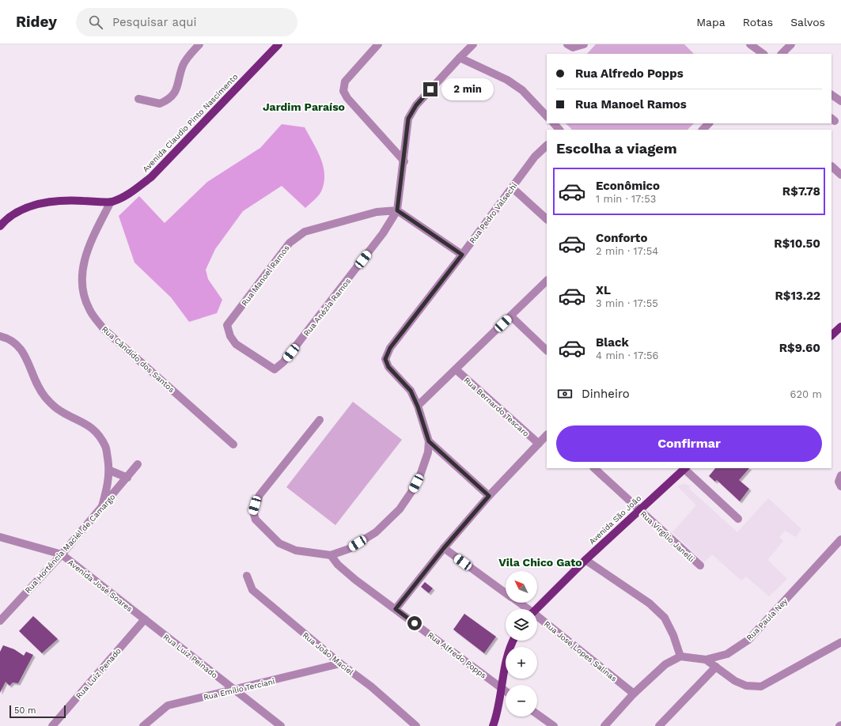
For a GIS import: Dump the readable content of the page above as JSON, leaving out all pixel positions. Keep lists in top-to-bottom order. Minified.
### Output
{"streets":{"main road":["Avenida Claudio Pinto Nascimento","Avenida São João"],"street":["Rua Pedro Valsechi","Rua Manoel Ramos","Rua Anézia Ramos","Rua Cândido dos Santos","Rua Bernardo Tescaro","Rua Virgílio Janelli","Rua Hortência Maciél de Camargo","Avenida José Soares","Rua Paula Ney","Rua José Lopes Salinas","Rua João Maciel","Rua Alfredo Popps","Rua Luíz Peinado","Rua Luíz Penado","Rua Emílio Terciani"]},"crossings":[["Avenida Claudio Pinto Nascimento","Rua Cândido dos Santos"],["Rua Manoel Ramos","Rua Anézia Ramos"],["Avenida São João","Rua Virgílio Janelli"],["Rua Hortência Maciél de Camargo","Avenida José Soares"],["Avenida José Soares","Rua Luíz Peinado"],["Avenida José Soares","Rua Luíz Penado"],["Rua João Maciel","Rua Emílio Terciani"],["Rua Luíz Peinado","Rua Luíz Penado"],["Rua Luíz Peinado","Rua Emílio Terciani"]],"districts":["Jardim Paraíso","Vila Chico Gato"],"scale_bar":"50 m","north":"top left","page":{"header":"Ridey","search":"Pesquisar aqui","nav":["Mapa","Rotas","Salvos"],"banner":["Rua Alfredo Popps","Rua Manoel Ramos"],"bubble":"2 min","heading":"Escolha a viagem","list":[{"name":"Econômico","note":"1 min · 17:53","value":"R$7.78"},{"name":"Conforto","note":"2 min · 17:54","value":"R$10.50"},{"name":"XL","note":"3 min · 17:55","value":"R$13.22"},{"name":"Black","note":"4 min · 17:56","value":"R$9.60"}],"pay":["Dinheiro","620 m"],"buttons":"Confirmar","map_buttons":["+","−"],"scale":"50 m"}}
